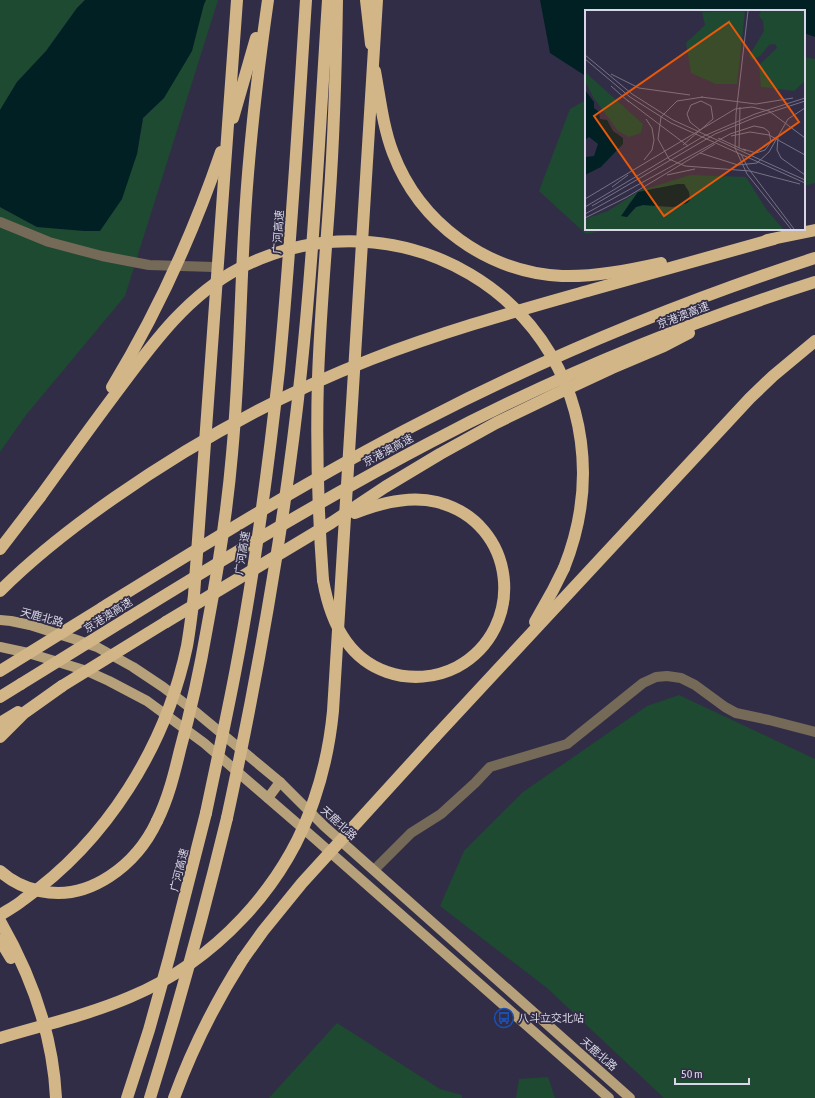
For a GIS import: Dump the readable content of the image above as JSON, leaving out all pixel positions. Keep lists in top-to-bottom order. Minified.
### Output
{"streets":{"highway":["广河高速","京港澳高速"],"main road":["天鹿北路"]},"places":{"bus stop":["八斗立交北站"]},"scale_bar":"50 m"}
